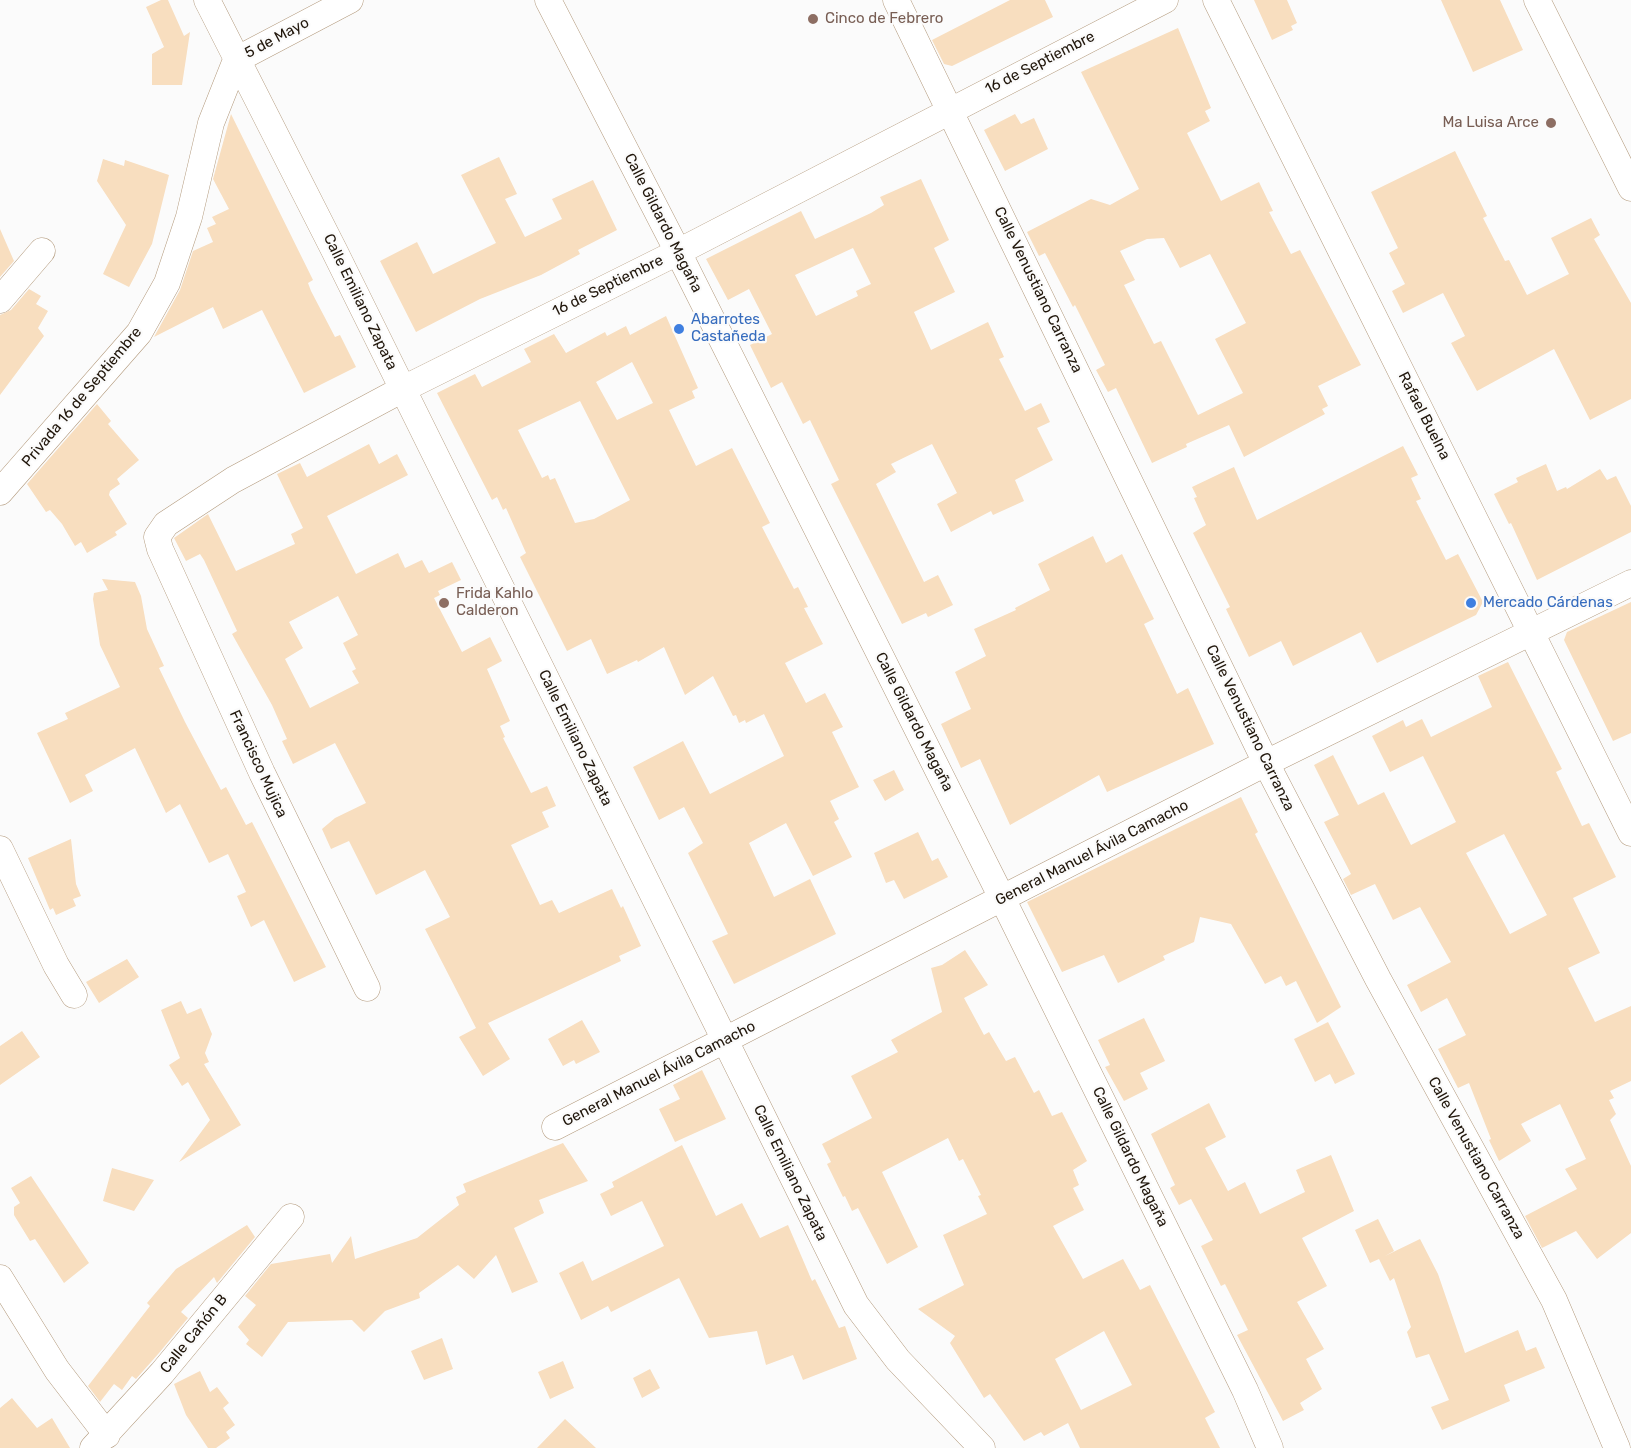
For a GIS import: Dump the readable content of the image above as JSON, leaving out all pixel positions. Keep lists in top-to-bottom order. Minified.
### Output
{"streets":{"street":["5 de Mayo","16 de Septiembre","Calle Gildardo Magaña","Calle Venustiano Carranza","Calle Emiliano Zapata","Privada 16 de Septiembre","Rafael Buelna","Francisco Mujica","General Manuel Ávila Camacho","Calle Cañón B"]},"crossings":[["5 de Mayo","Calle Emiliano Zapata"],["5 de Mayo","Privada 16 de Septiembre"],["16 de Septiembre","Calle Gildardo Magaña"],["16 de Septiembre","Calle Venustiano Carranza"],["16 de Septiembre","Calle Emiliano Zapata"],["16 de Septiembre","Francisco Mujica"],["Calle Gildardo Magaña","General Manuel Ávila Camacho"],["Calle Venustiano Carranza","General Manuel Ávila Camacho"],["Calle Emiliano Zapata","Privada 16 de Septiembre"],["Calle Emiliano Zapata","General Manuel Ávila Camacho"],["Rafael Buelna","General Manuel Ávila Camacho"]],"places":["Cinco de Febrero","Ma Luisa Arce","Abarrotes Castañeda","Frida Kahlo Calderon","Mercado Cárdenas"]}
